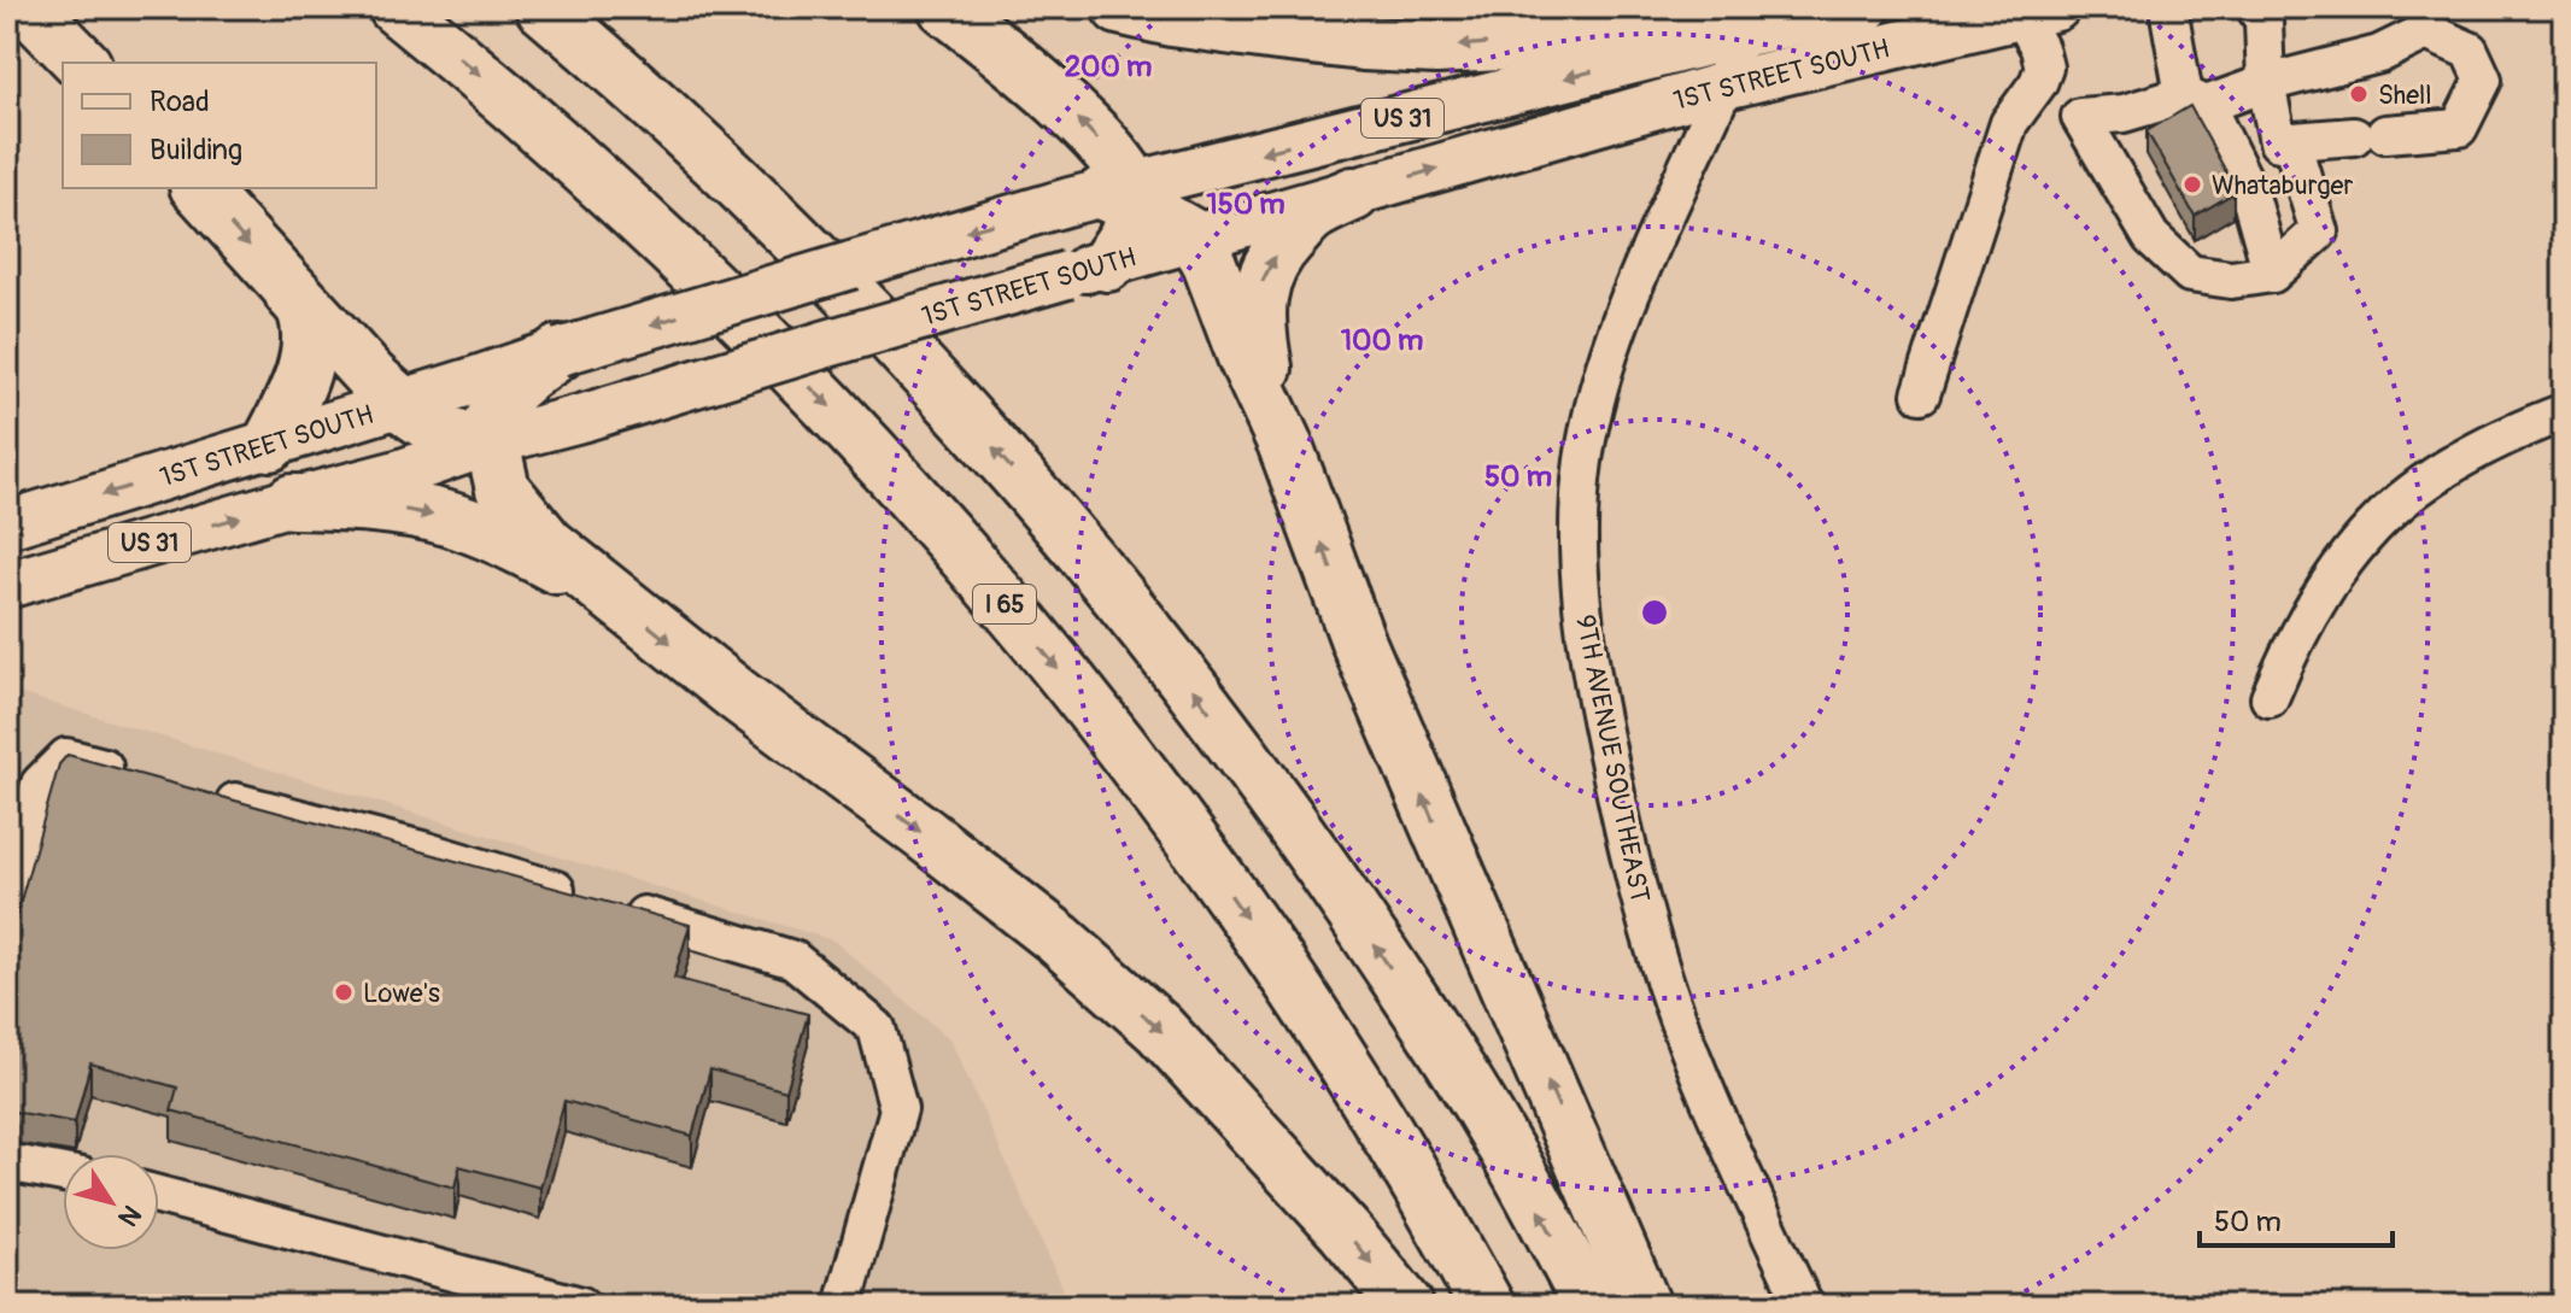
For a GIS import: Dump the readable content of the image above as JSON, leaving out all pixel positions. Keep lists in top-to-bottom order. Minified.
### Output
{"streets":{"highway":["I 65"],"main road":["1ST STREET SOUTH","US 31"],"street":["9TH AVENUE SOUTHEAST"]},"crossings":[["1ST STREET SOUTH","9TH AVENUE SOUTHEAST"]],"places":["Shell","Whataburger","Lowe's"],"legend":["Road","Building"],"scale_bar":"50 m","north":"bottom right","rings":["200 m","150 m","100 m","50 m"]}
